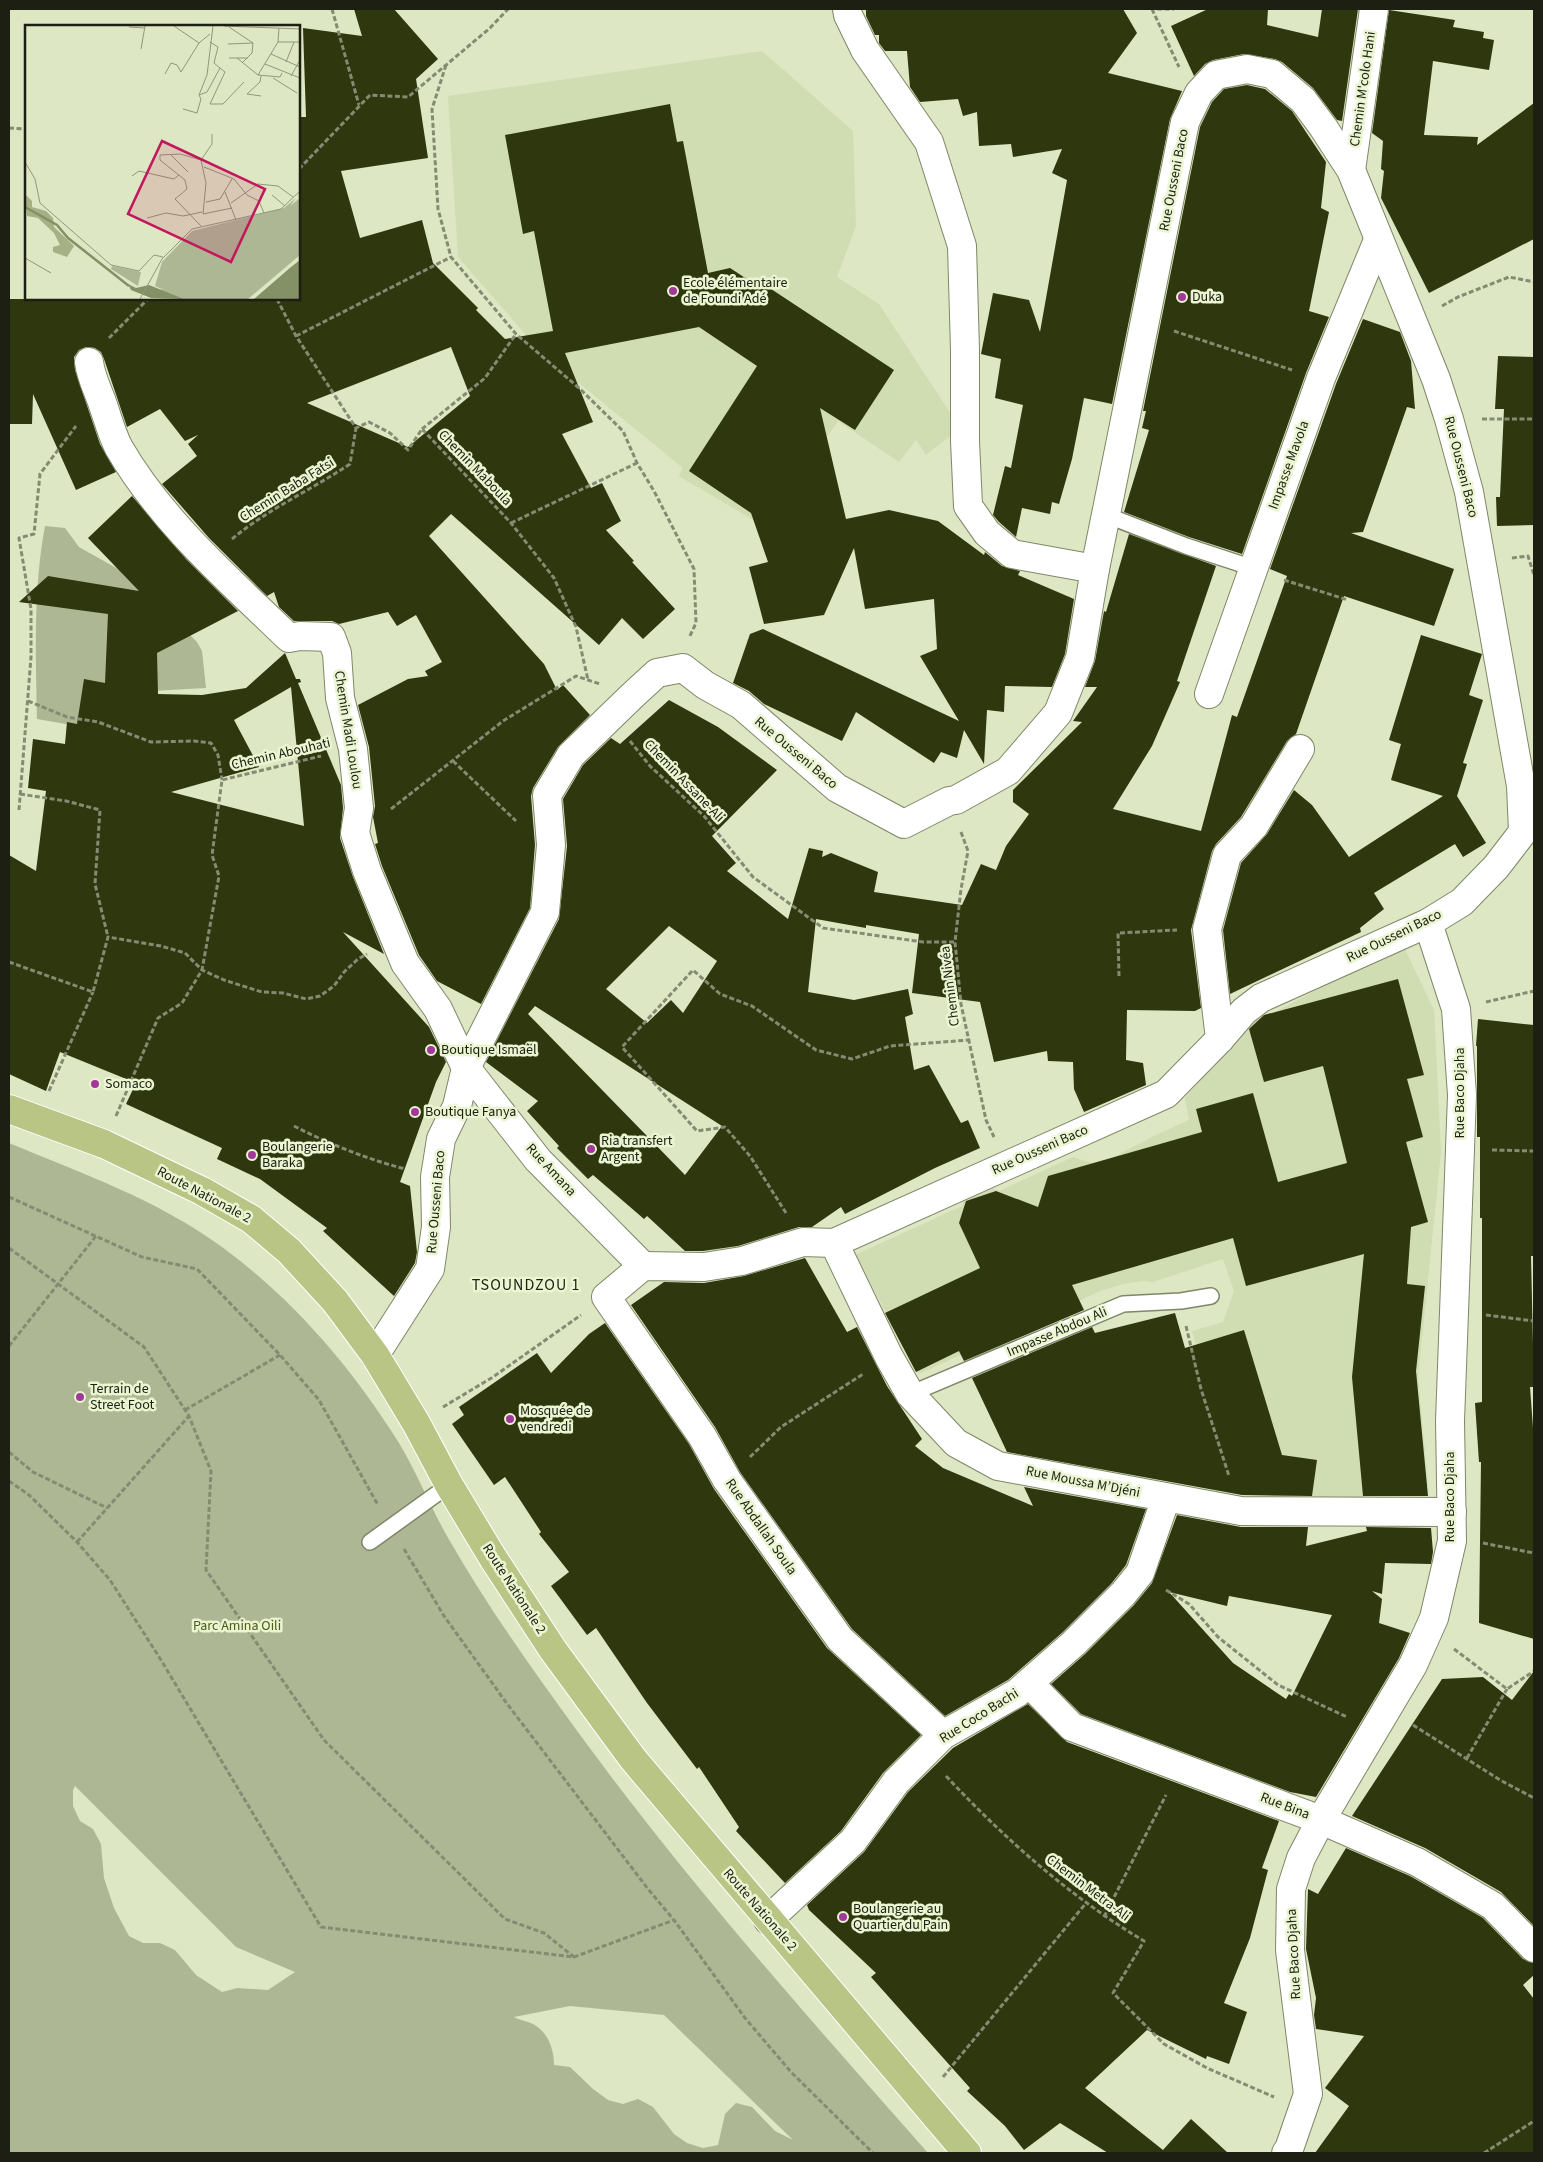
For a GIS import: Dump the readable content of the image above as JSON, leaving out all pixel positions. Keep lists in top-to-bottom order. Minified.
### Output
{"streets":{"main road":["Route Nationale 2"],"street":["Chemin M'colo Hani","Rue Ousseni Baco","Impasse Mavola","Chemin Madi Loulou","Rue Baco Djaha","Rue Amana","Rue Moussa M’Djéni","Rue Abdallah Soula","Rue Coco Bachi","Rue Bina"],"lane":["Impasse Abdou Ali"],"path":["Chemin Maboula","Chemin Baba Fatsi","Chemin Abouhati","Chemin Assane-Ali","Chemin Nivéa","Chemin Metra-Ali"]},"crossings":[["Chemin M'colo Hani","Rue Ousseni Baco"],["Rue Ousseni Baco","Impasse Mavola"],["Rue Ousseni Baco","Chemin Madi Loulou"],["Rue Ousseni Baco","Chemin Assane-Ali"],["Rue Ousseni Baco","Chemin Nivéa"],["Rue Ousseni Baco","Rue Baco Djaha"],["Rue Ousseni Baco","Rue Amana"],["Rue Ousseni Baco","Route Nationale 2"],["Rue Ousseni Baco","Rue Moussa M’Djéni"],["Chemin Maboula","Chemin Baba Fatsi"],["Chemin Baba Fatsi","Chemin Madi Loulou"],["Chemin Madi Loulou","Chemin Abouhati"],["Chemin Madi Loulou","Rue Amana"],["Chemin Abouhati","Route Nationale 2"],["Chemin Assane-Ali","Chemin Nivéa"],["Rue Baco Djaha","Rue Moussa M’Djéni"],["Rue Baco Djaha","Rue Bina"],["Rue Baco Djaha","Chemin Metra-Ali"],["Route Nationale 2","Rue Coco Bachi"],["Impasse Abdou Ali","Rue Moussa M’Djéni"],["Rue Moussa M’Djéni","Rue Coco Bachi"],["Rue Abdallah Soula","Rue Coco Bachi"],["Rue Abdallah Soula","Chemin Metra-Ali"],["Rue Coco Bachi","Rue Bina"],["Rue Coco Bachi","Chemin Metra-Ali"]],"districts":["TSOUNDZOU 1"],"parks":["Parc Amina Oili"],"places":["Ecole élémentaire de Foundi Adé","Duka","Boutique Ismaël","Somaco","Boutique Fanya","Ria transfert Argent","Boulangerie Baraka","Terrain de Street Foot","Mosquée de vendredi","Boulangerie au Quartier du Pain"]}
